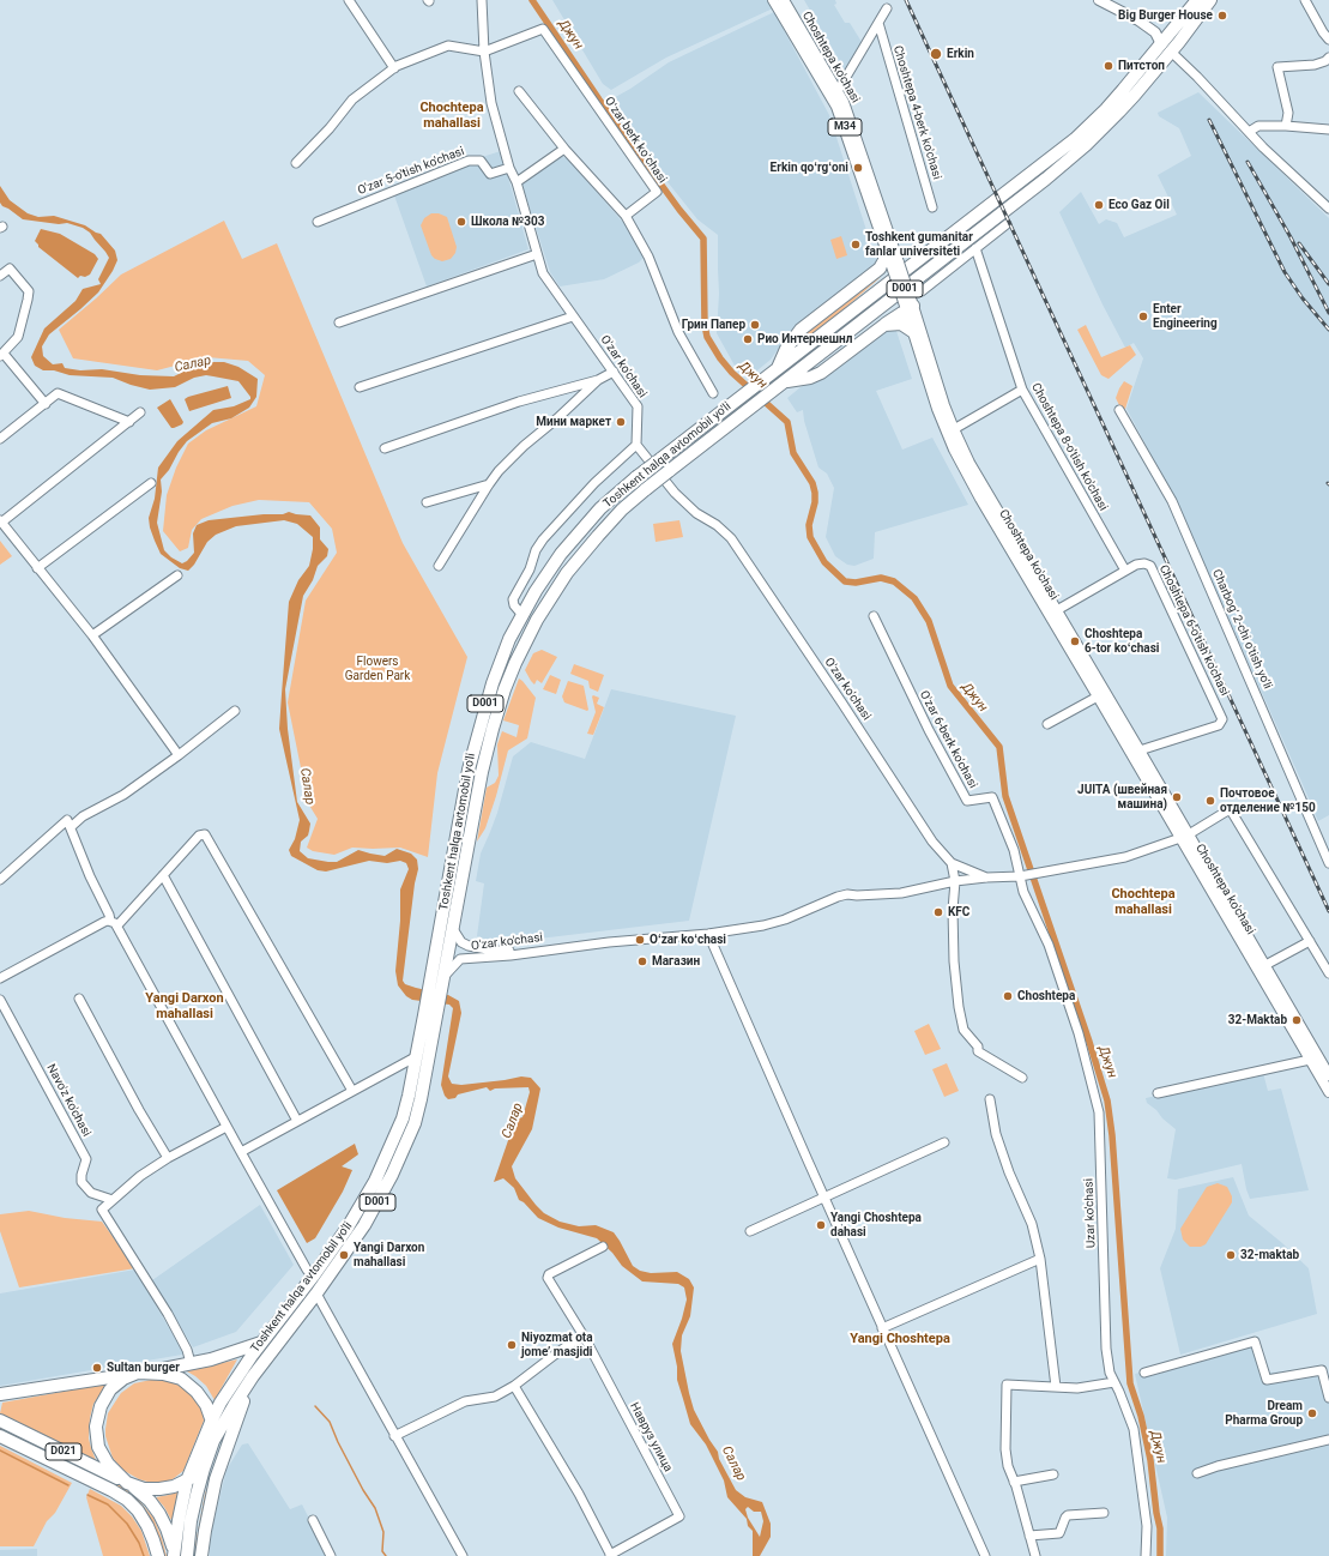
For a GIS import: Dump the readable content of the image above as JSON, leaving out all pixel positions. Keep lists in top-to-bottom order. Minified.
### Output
{"streets":{"highway":["D001","Toshkent halqa avtomobil yo'li","D021"],"main road":["Choshtepa ko'chasi","M34"],"street":["Choshtepa 4-berk ko'chasi","Oʻzar berk koʻchasi","O'zar 5-o'tish ko'chasi","O'zar ko'chasi","Choshtepa 8-o'tish ko'chasi","Charbog' 2-chi o'tish yo'li","Choshtepa 6-o'tish ko'chasi","O'zar 6-berk ko'chasi","Navo'z ko'chasi","Uzar ko'chasi","Навруз улица"]},"crossings":[["Choshtepa ko'chasi","Choshtepa 6-o'tish ko'chasi"],["Oʻzar berk koʻchasi","O'zar ko'chasi"],["O'zar 5-o'tish ko'chasi","O'zar ko'chasi"],["D001","Toshkent halqa avtomobil yo'li"],["D001","D021"],["O'zar ko'chasi","Toshkent halqa avtomobil yo'li"],["Choshtepa 8-o'tish ko'chasi","Choshtepa 6-o'tish ko'chasi"],["Toshkent halqa avtomobil yo'li","D021"],["O'zar 6-berk ko'chasi","Uzar ko'chasi"]],"districts":["Chochtepa mahallasi","Chochtepa mahallasi","Yangi Darxon mahallasi","Yangi Choshtepa"],"water":["Джун","Салар"],"parks":["Flowers Garden Park"],"places":["Big Burger House","Erkin","Питстоп","Erkin qoʻrgʻoni","Eco Gaz Oil","Школа №303","Toshkent gumanitar fanlar universiteti","Enter Engineering","Грин Папер","Рио Интернешнл","Мини маркет","Choshtepa 6-tor koʻchasi","JUITA (швейная машина)","Почтовое отделение №150","KFC","Oʻzar koʻchasi","Магазин","Choshtepa","32-Maktab","Yangi Choshtepa dahasi","Yangi Darxon mahallasi","32-maktab","Niyozmat ota jome’ masjidi","Sultan burger","Dream Pharma Group"]}
